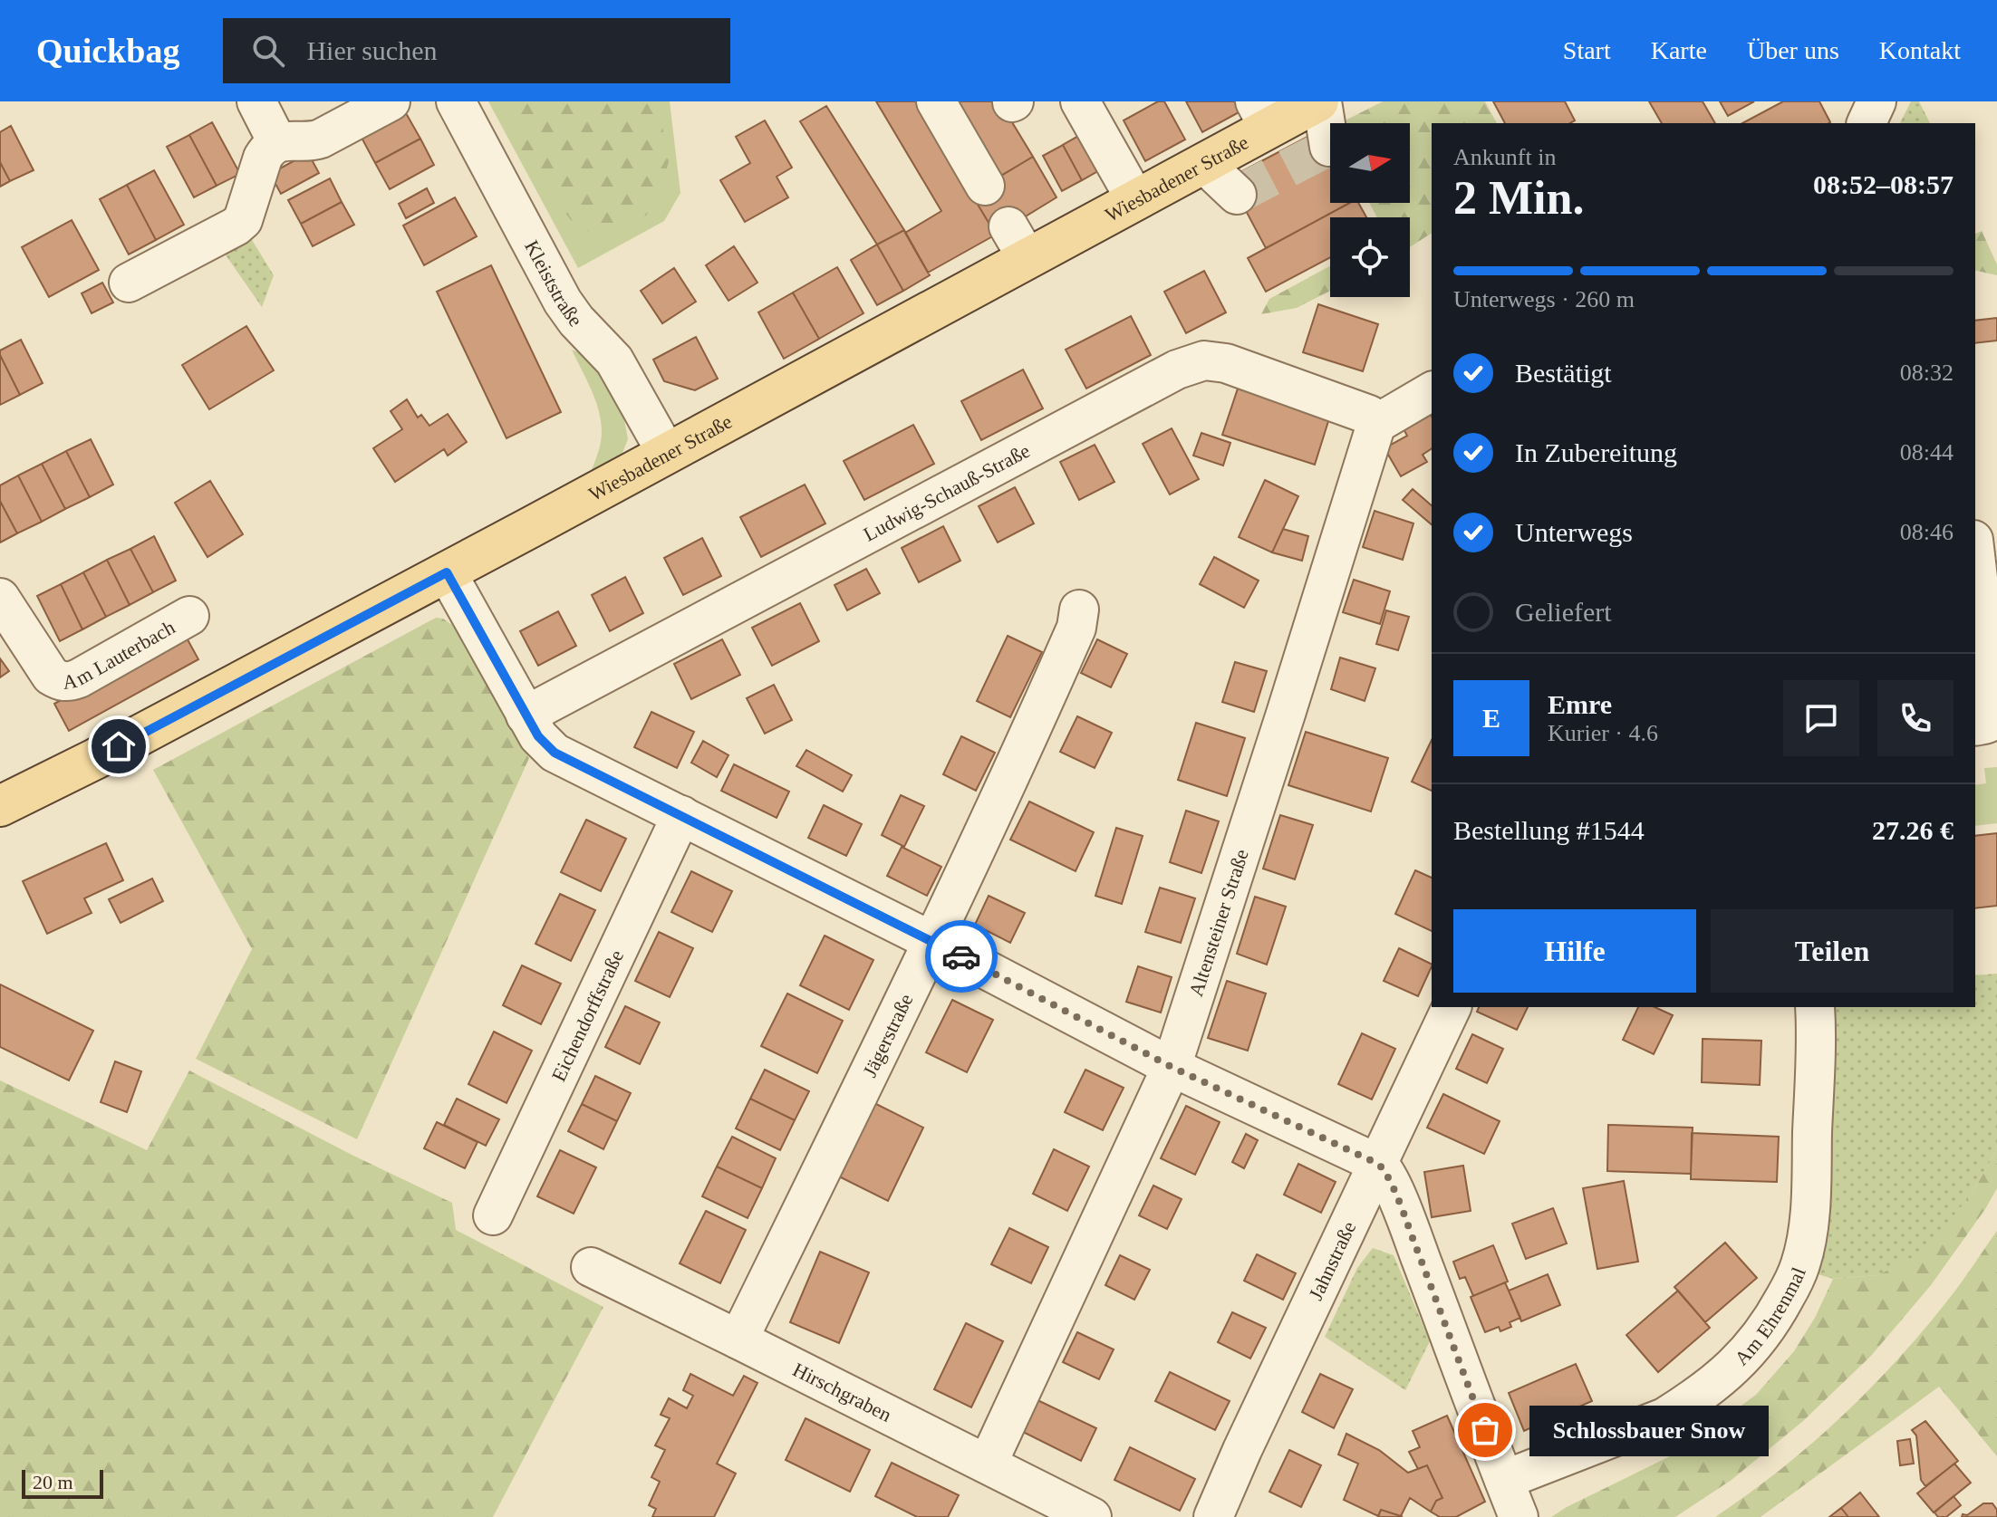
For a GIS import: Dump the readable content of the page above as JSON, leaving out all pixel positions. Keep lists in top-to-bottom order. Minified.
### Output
{"streets":{"main road":["Wiesbadener Straße"],"street":["Kleiststraße","Ludwig-Schauß-Straße","Am Lauterbach","Altensteiner Straße","Eichendorffstraße","Jägerstraße","Jahnstraße","Am Ehrenmal","Hirschgraben"]},"crossings":[["Wiesbadener Straße","Kleiststraße"],["Ludwig-Schauß-Straße","Altensteiner Straße"],["Altensteiner Straße","Hirschgraben"],["Jägerstraße","Hirschgraben"]],"places":["Schlossbauer Snow"],"scale_bar":"20 m","north":"right","page":{"header":"Quickbag","search":"Hier suchen","nav":["Start","Karte","Über uns","Kontakt"],"heading":["2 Min.","Ankunft in","08:52–08:57"],"panel":["Emre","Kurier · 4.6","Bestellung #1544","27.26 €"],"bar":"Unterwegs · 260 m","list":[["Bestätigt","08:32"],["In Zubereitung","08:44"],["Unterwegs","08:46"],"Geliefert"],"round":"E","buttons":["Hilfe","Teilen"],"bubble":"Schlossbauer Snow","scale":"20 m"}}
